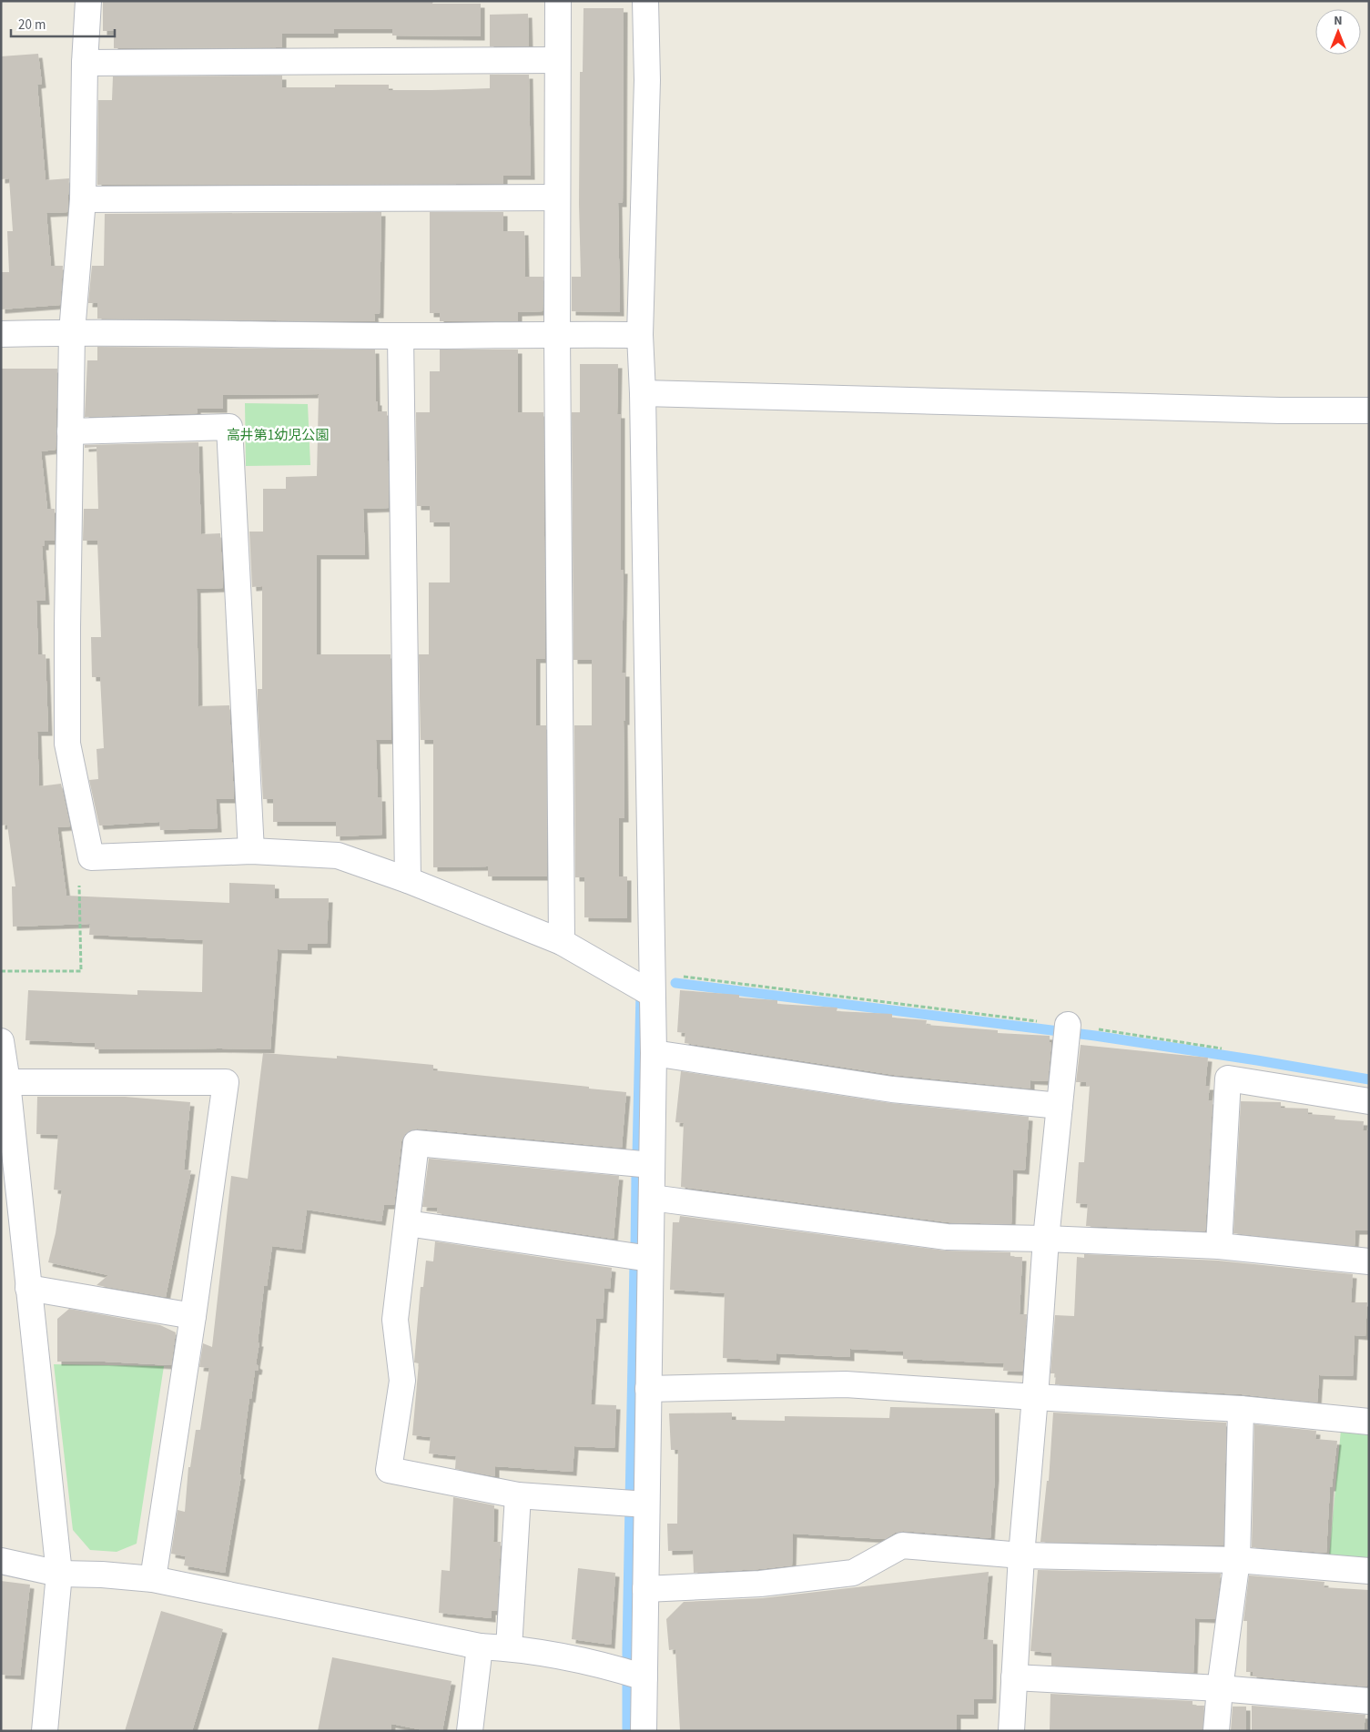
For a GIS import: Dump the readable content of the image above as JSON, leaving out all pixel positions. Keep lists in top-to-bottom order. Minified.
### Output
{"parks":["高井第1幼児公園"],"scale_bar":"20 m","north":"top"}
